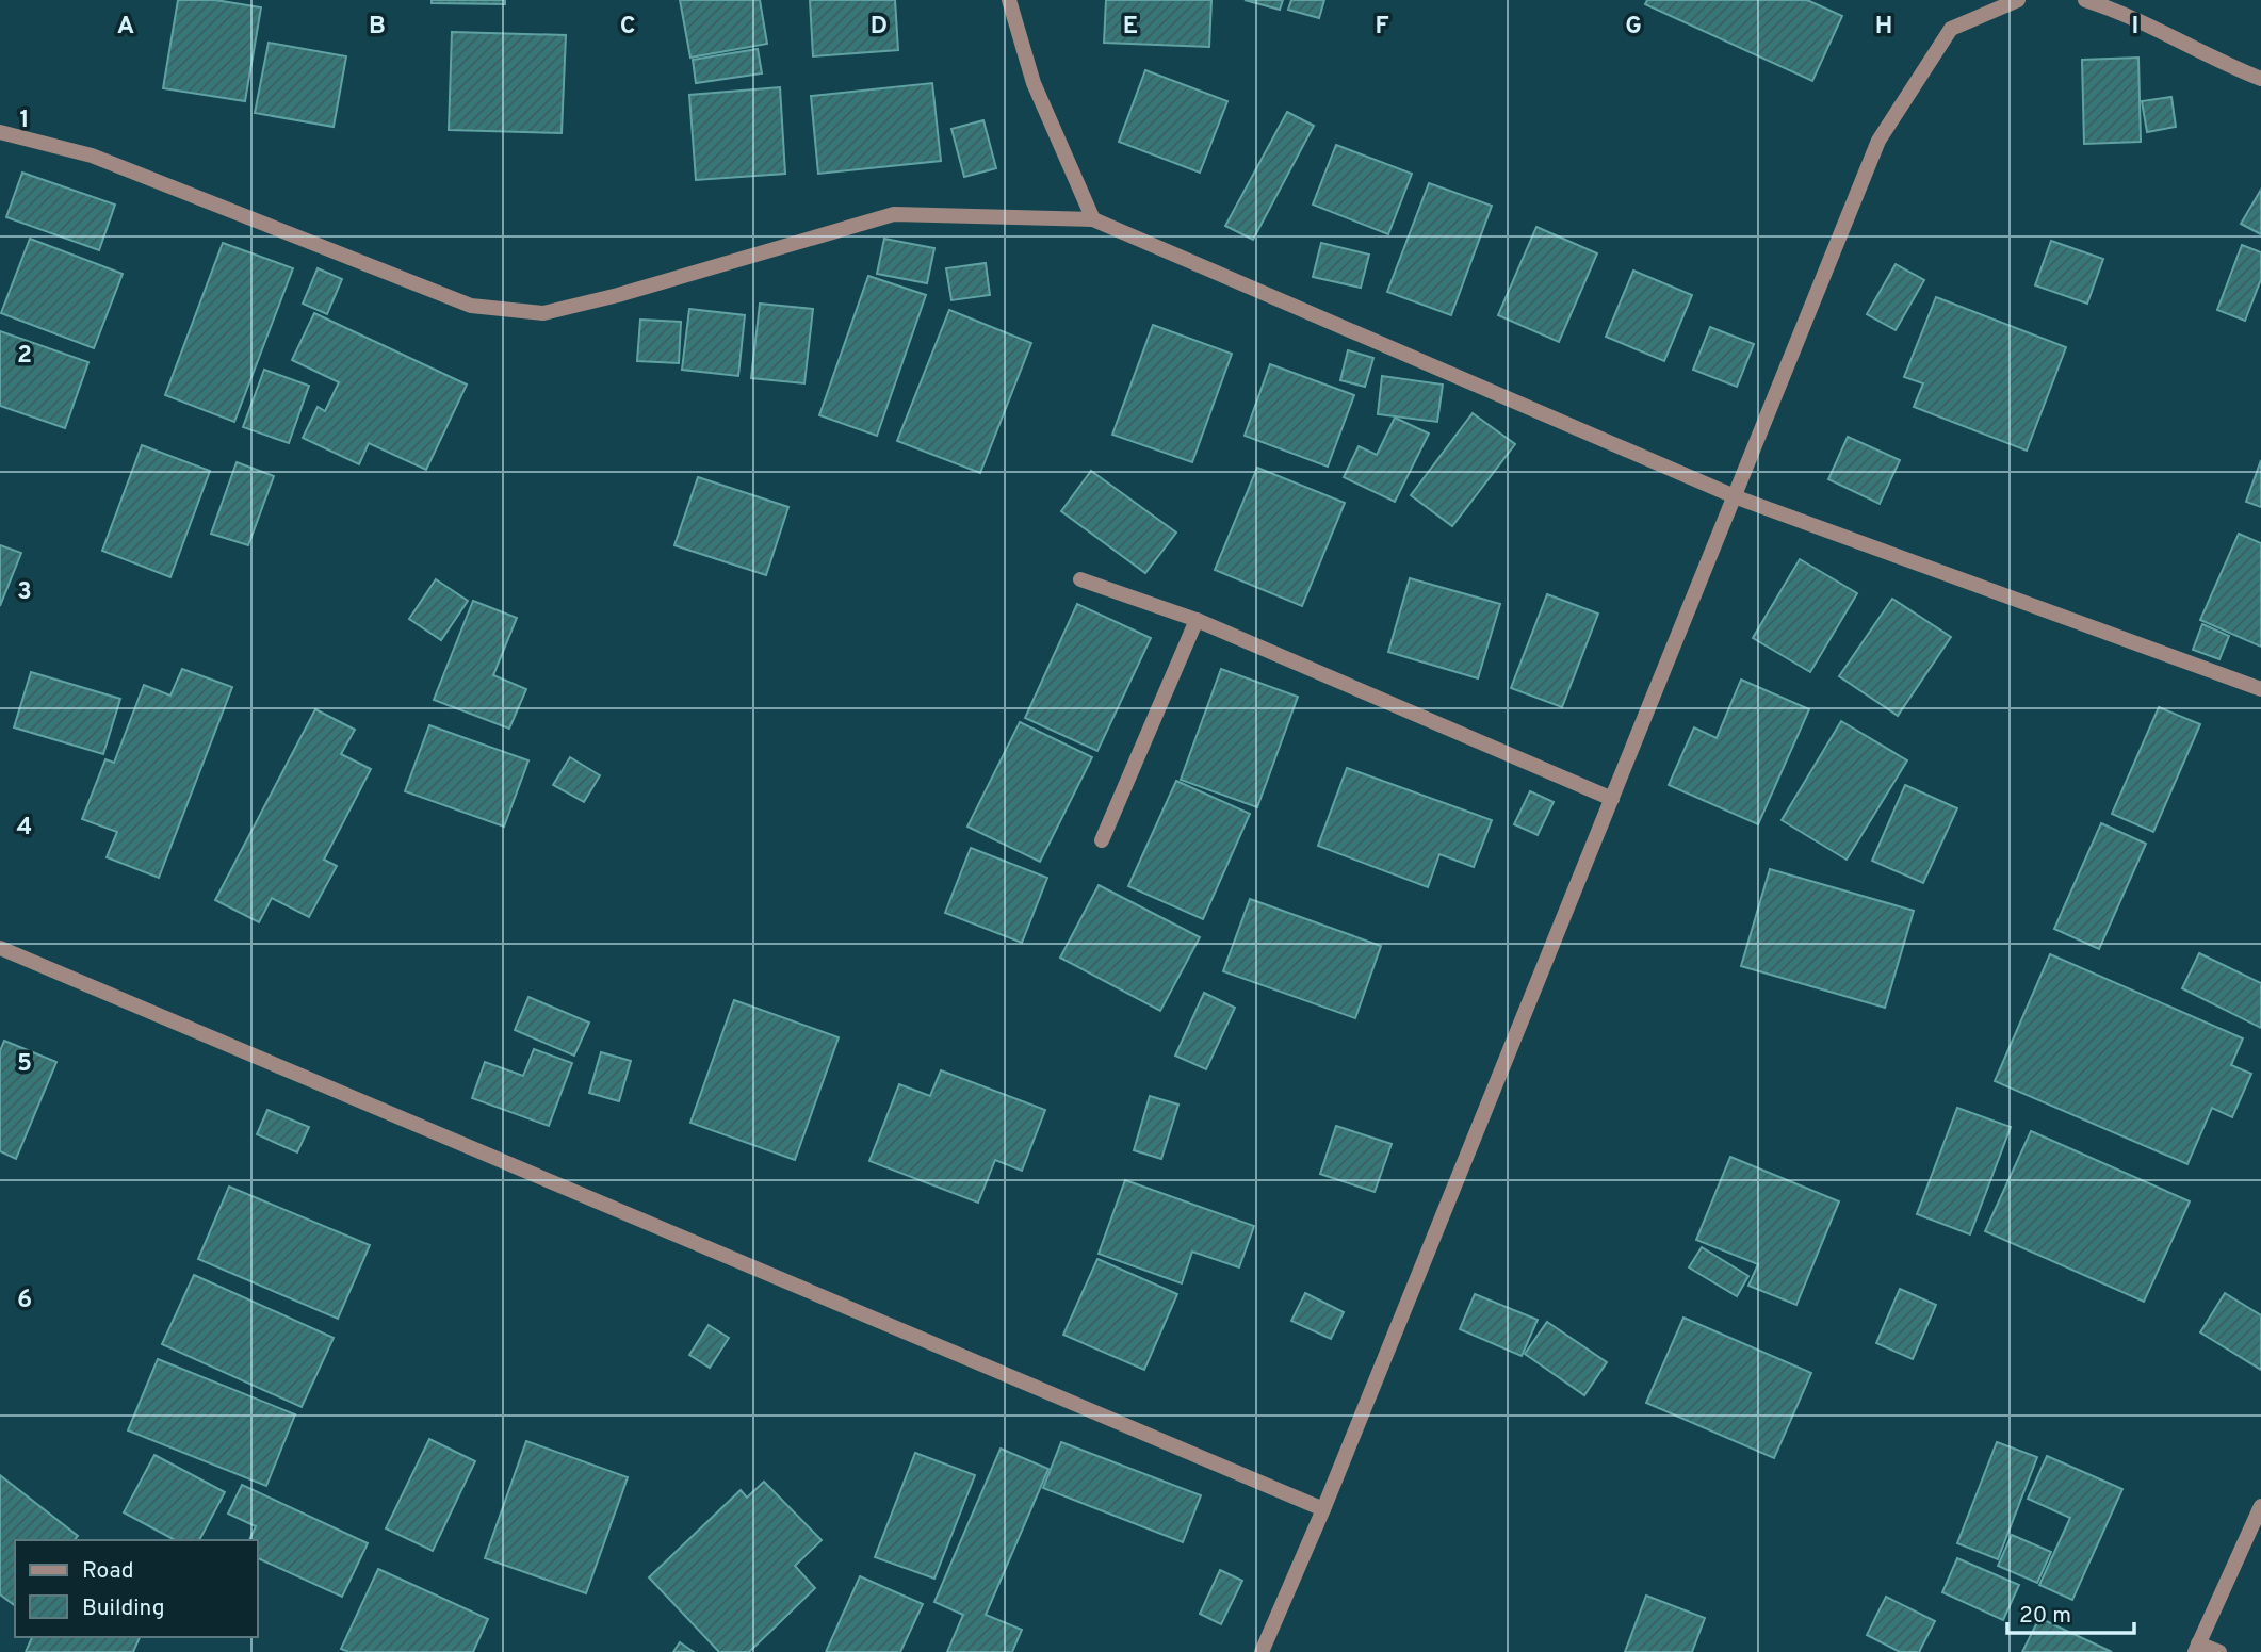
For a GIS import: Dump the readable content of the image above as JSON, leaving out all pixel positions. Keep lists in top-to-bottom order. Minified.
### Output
{"legend":["Road","Building"],"scale_bar":"20 m","grid":{"columns":["A","B","C","D","E","F","G","H","I"],"rows":["1","2","3","4","5","6"]}}
